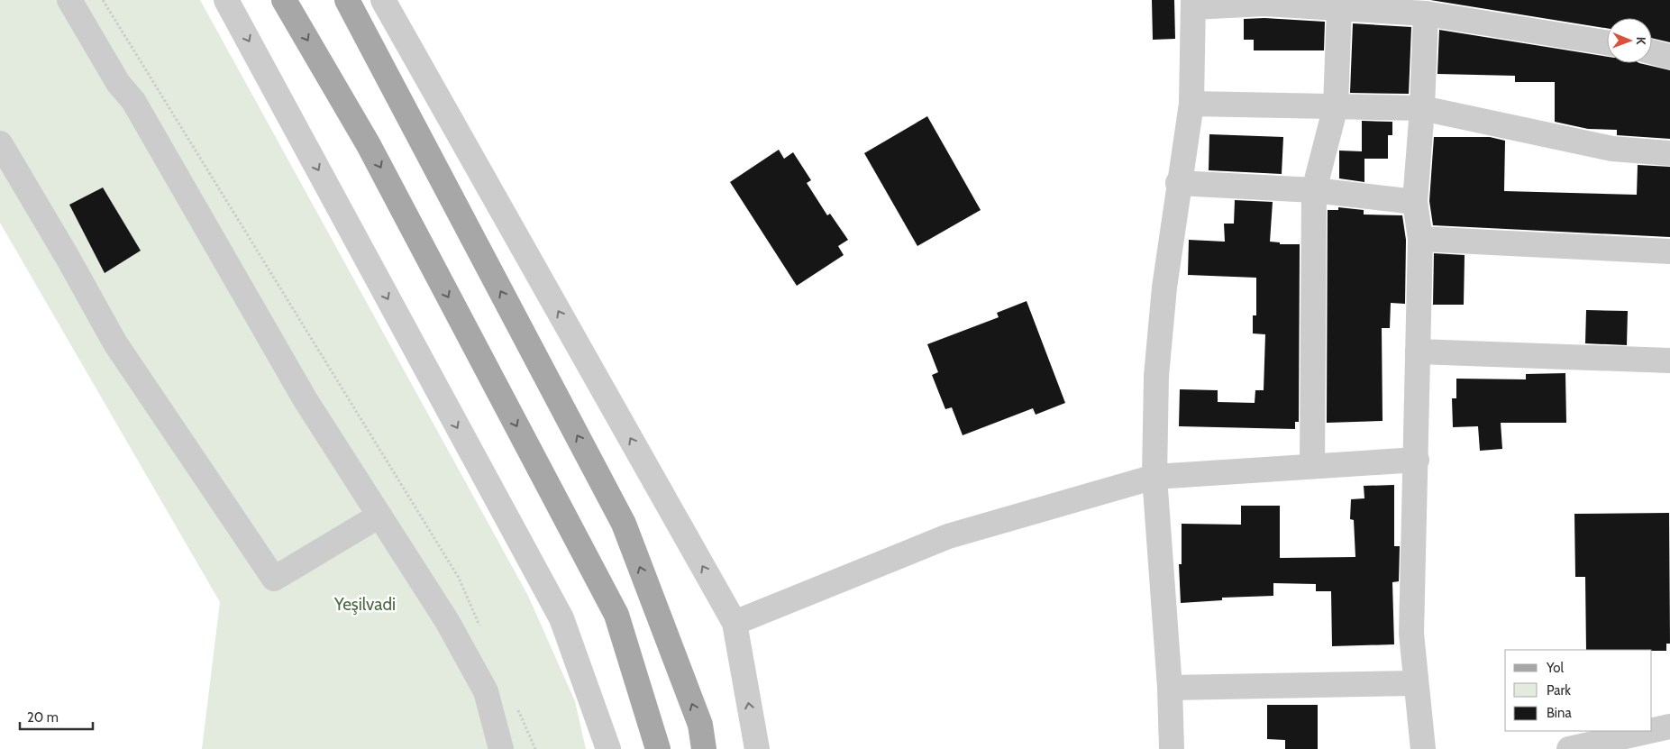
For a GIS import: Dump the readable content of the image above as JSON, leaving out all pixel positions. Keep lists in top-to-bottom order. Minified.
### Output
{"parks":["Yeşilvadi"],"legend":["Yol","Park","Bina"],"scale_bar":"20 m","north":"right"}
